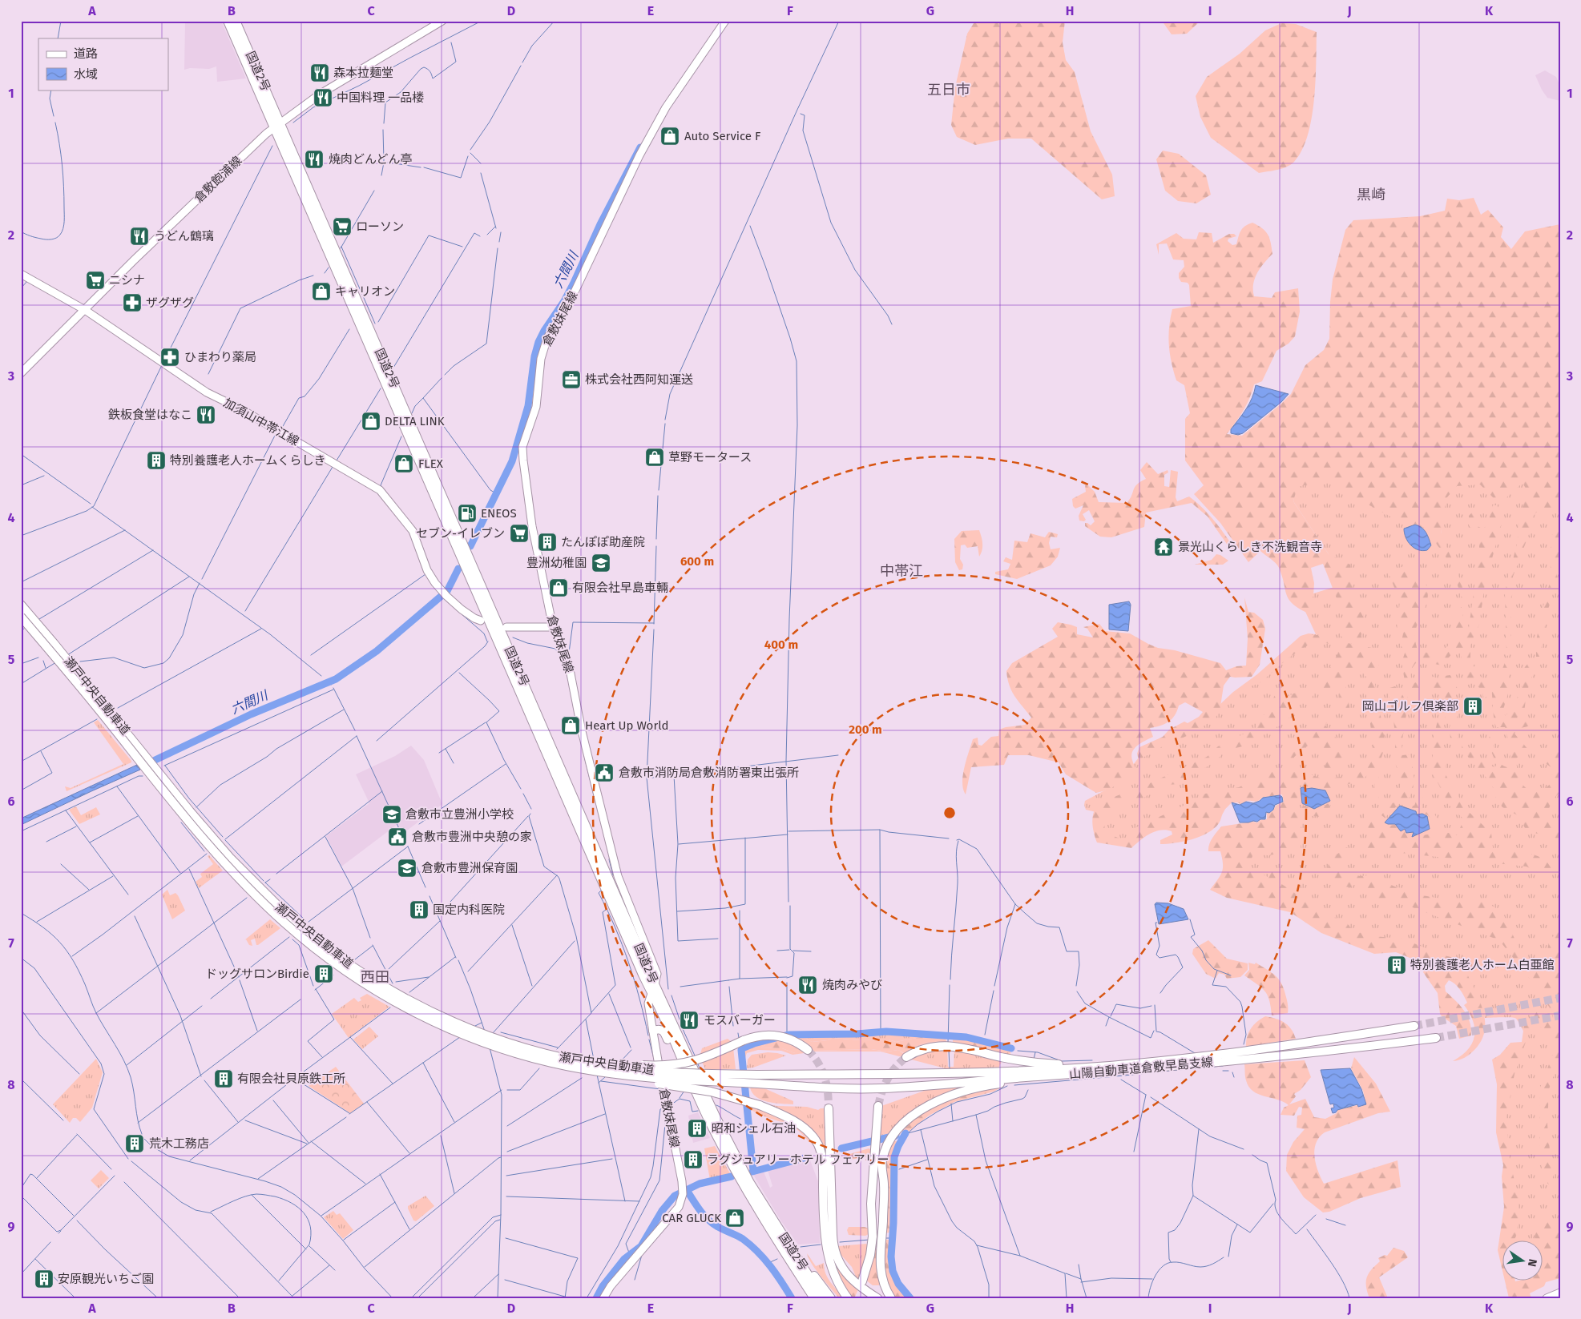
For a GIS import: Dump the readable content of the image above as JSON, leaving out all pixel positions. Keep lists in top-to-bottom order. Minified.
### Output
{"streets":{"highway":["国道2号","瀬戸中央自動車道","山陽自動車道倉敷早島支線"],"main road":["倉敷飽浦線","倉敷妹尾線","加須山中帯江線"]},"crossings":[["国道2号","倉敷飽浦線"],["国道2号","倉敷妹尾線"],["倉敷飽浦線","加須山中帯江線"],["瀬戸中央自動車道","山陽自動車道倉敷早島支線"]],"districts":["五日市","黒崎","中帯江","西田"],"water":["六間川"],"places":{"restaurant":["森本拉麺堂","中国料理 一品楼","焼肉どんどん亭","うどん鶴璃","鉄板食堂はなこ","焼肉みやび","モスバーガー"],"shop":["Auto Service F","キャリオン","DELTA LINK","草野モータース","FLEX","有限会社早島車輛","Heart Up World","CAR GLUCK"],"supermarket":["ローソン","ニシナ","セブン-イレブン"],"pharmacy":["ザグザグ","ひまわり薬局"],"office":["株式会社西阿知運送"],"building":["特別養護老人ホームくらしき","たんぽぽ助産院","岡山ゴルフ倶楽部","国定内科医院","特別養護老人ホーム白亜館","ドッグサロンBirdie","有限会社貝原鉄工所","昭和シェル石油","荒木工務店","ラグジュアリーホテル フェアリー","安原観光いちご園"],"fuel station":["ENEOS"],"temple":["景光山くらしき不洗観音寺"],"school or university":["豊洲幼稚園","倉敷市立豊洲小学校","倉敷市豊洲保育園"],"public building":["倉敷市消防局倉敷消防署東出張所","倉敷市豊洲中央憩の家"]},"legend":["道路","水域"],"north":"right","grid":{"columns":["A","B","C","D","E","F","G","H","I","J","K"],"rows":["1","2","3","4","5","6","7","8","9"]},"rings":["600 m","400 m","200 m"]}
